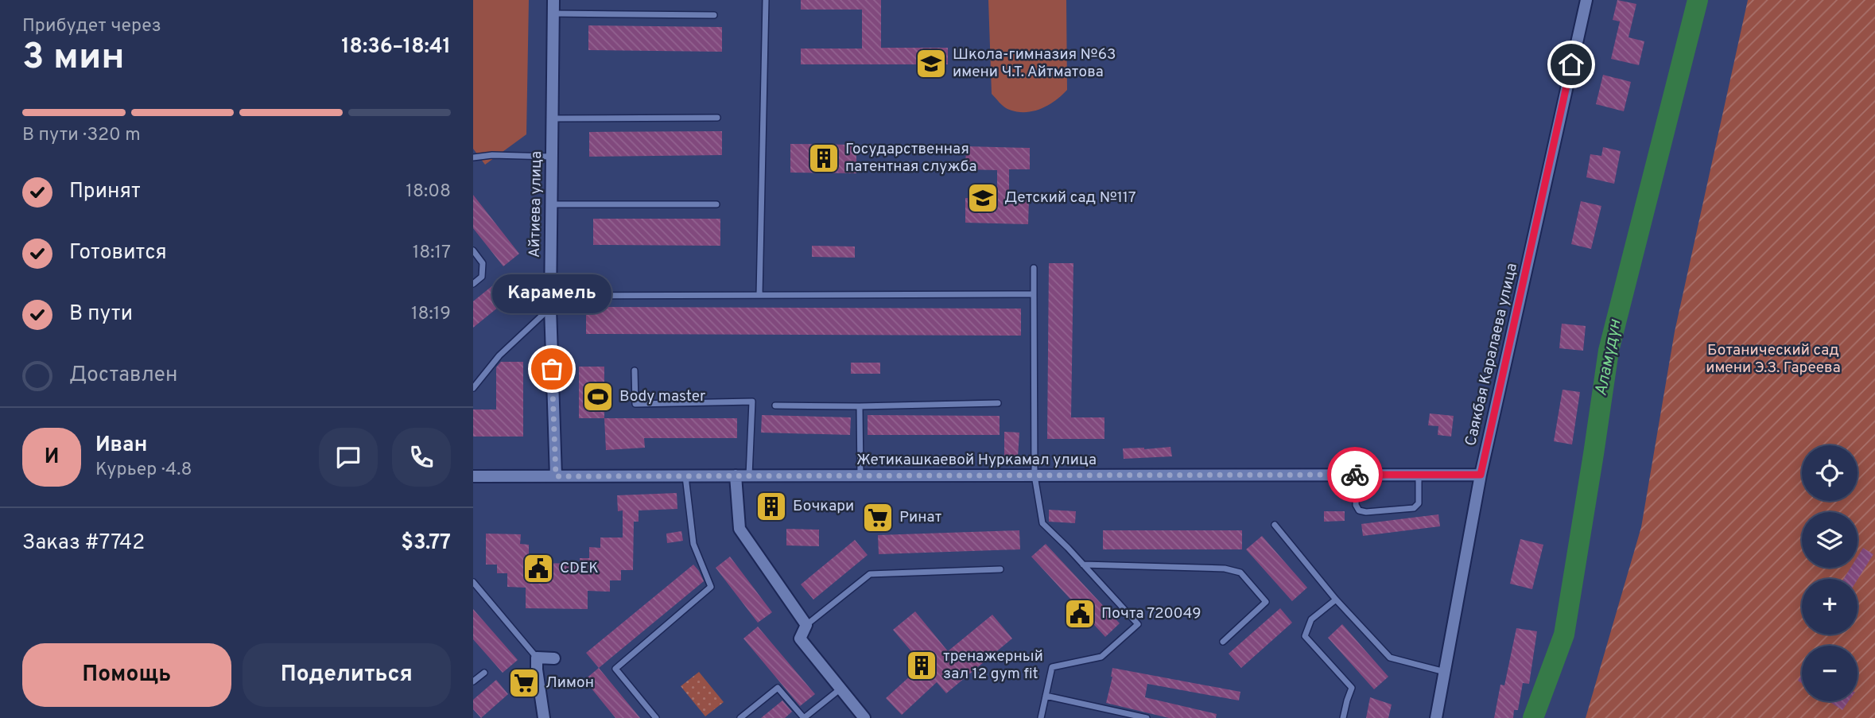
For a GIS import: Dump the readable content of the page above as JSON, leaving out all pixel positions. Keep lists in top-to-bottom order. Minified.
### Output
{"streets":{"street":["Айтиева улица","Саякбая Каралаева улица","Жетикашкаевой Нуркамал улица"]},"crossings":[["Айтиева улица","Жетикашкаевой Нуркамал улица"],["Саякбая Каралаева улица","Жетикашкаевой Нуркамал улица"]],"water":["Аламүдүн"],"parks":["Ботанический сад имени Э.З. Гареева"],"places":{"school or university":["Школа-гимназия №63 имени Ч.Т. Айтматова","Детский сад №117"],"building":["Государственная патентная служба","Бочкари","тренажерный зал 12 gym fit"],"other":["Карамель"],"sports":["Body master"],"supermarket":["Ринат","Лимон"],"public building":["CDEK","Почта 720049"]},"page":{"heading":["3 мин","Прибудет через","18:36–18:41"],"panel":["Иван","Курьер · 4.8","Заказ #7742","$3.77"],"bar":"В пути · 320 m","list":[["Принят","18:08"],["Готовится","18:17"],["В пути","18:19"],"Доставлен"],"bubble":"Карамель","round":"И","map_buttons":["+","−"],"buttons":["Помощь","Поделиться"]}}
